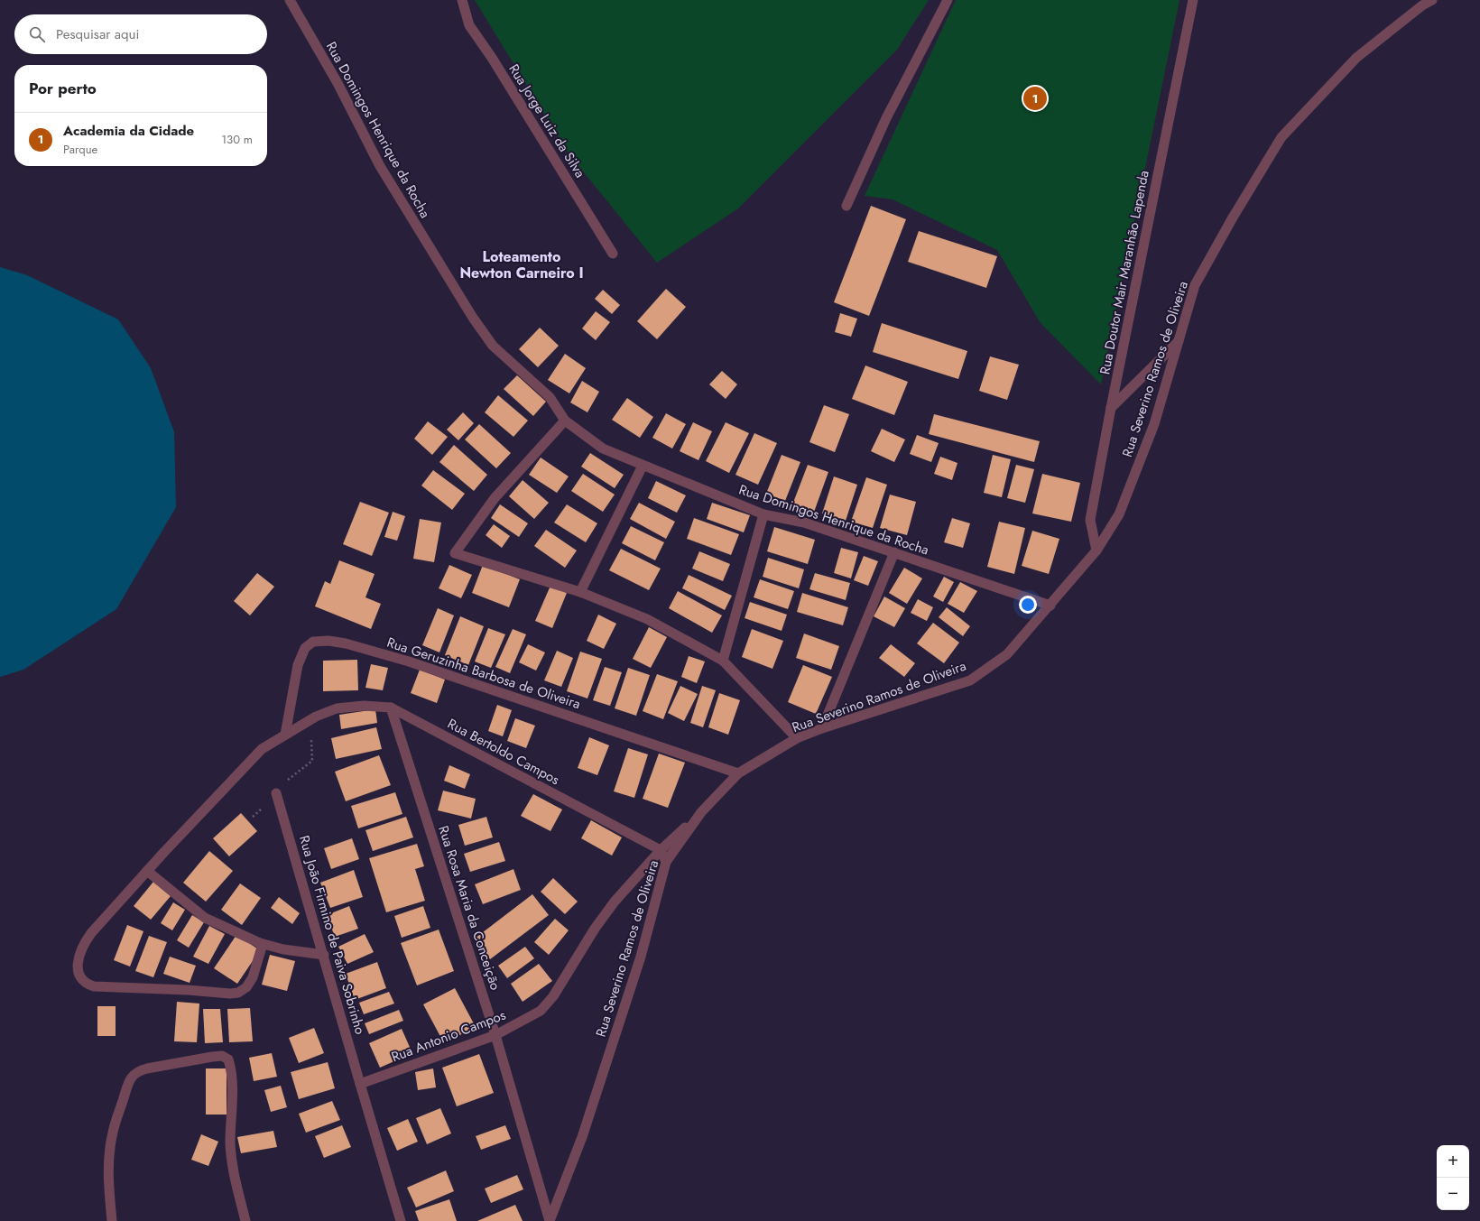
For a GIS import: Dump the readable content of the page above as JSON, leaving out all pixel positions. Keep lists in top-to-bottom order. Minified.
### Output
{"streets":{"street":["Rua Jorge Luiz da Silva","Rua Domingos Henrique da Rocha","Rua Doutor Mair Maranhão Lapenda","Rua Severino Ramos de Oliveira","Rua Geruzinha Barbosa de Oliveira","Rua Bertoldo Campos","Rua Rosa Maria da Conceição","Rua João Firmino de Paiva Sobrinho","Rua Antonio Campos"]},"crossings":[["Rua Domingos Henrique da Rocha","Rua Severino Ramos de Oliveira"],["Rua Doutor Mair Maranhão Lapenda","Rua Severino Ramos de Oliveira"],["Rua Severino Ramos de Oliveira","Rua Geruzinha Barbosa de Oliveira"],["Rua Severino Ramos de Oliveira","Rua Rosa Maria da Conceição"],["Rua Severino Ramos de Oliveira","Rua Antonio Campos"],["Rua Geruzinha Barbosa de Oliveira","Rua Bertoldo Campos"],["Rua Bertoldo Campos","Rua Rosa Maria da Conceição"],["Rua Bertoldo Campos","Rua Antonio Campos"],["Rua Rosa Maria da Conceição","Rua Antonio Campos"],["Rua João Firmino de Paiva Sobrinho","Rua Antonio Campos"]],"districts":["Loteamento Newton Carneiro I"],"page":{"search":"Pesquisar aqui","heading":"Por perto","pins":"1","list":[{"mark":"1","name":"Academia da Cidade","note":"Parque","value":"130 m"}],"map_buttons":["+","−"]}}
